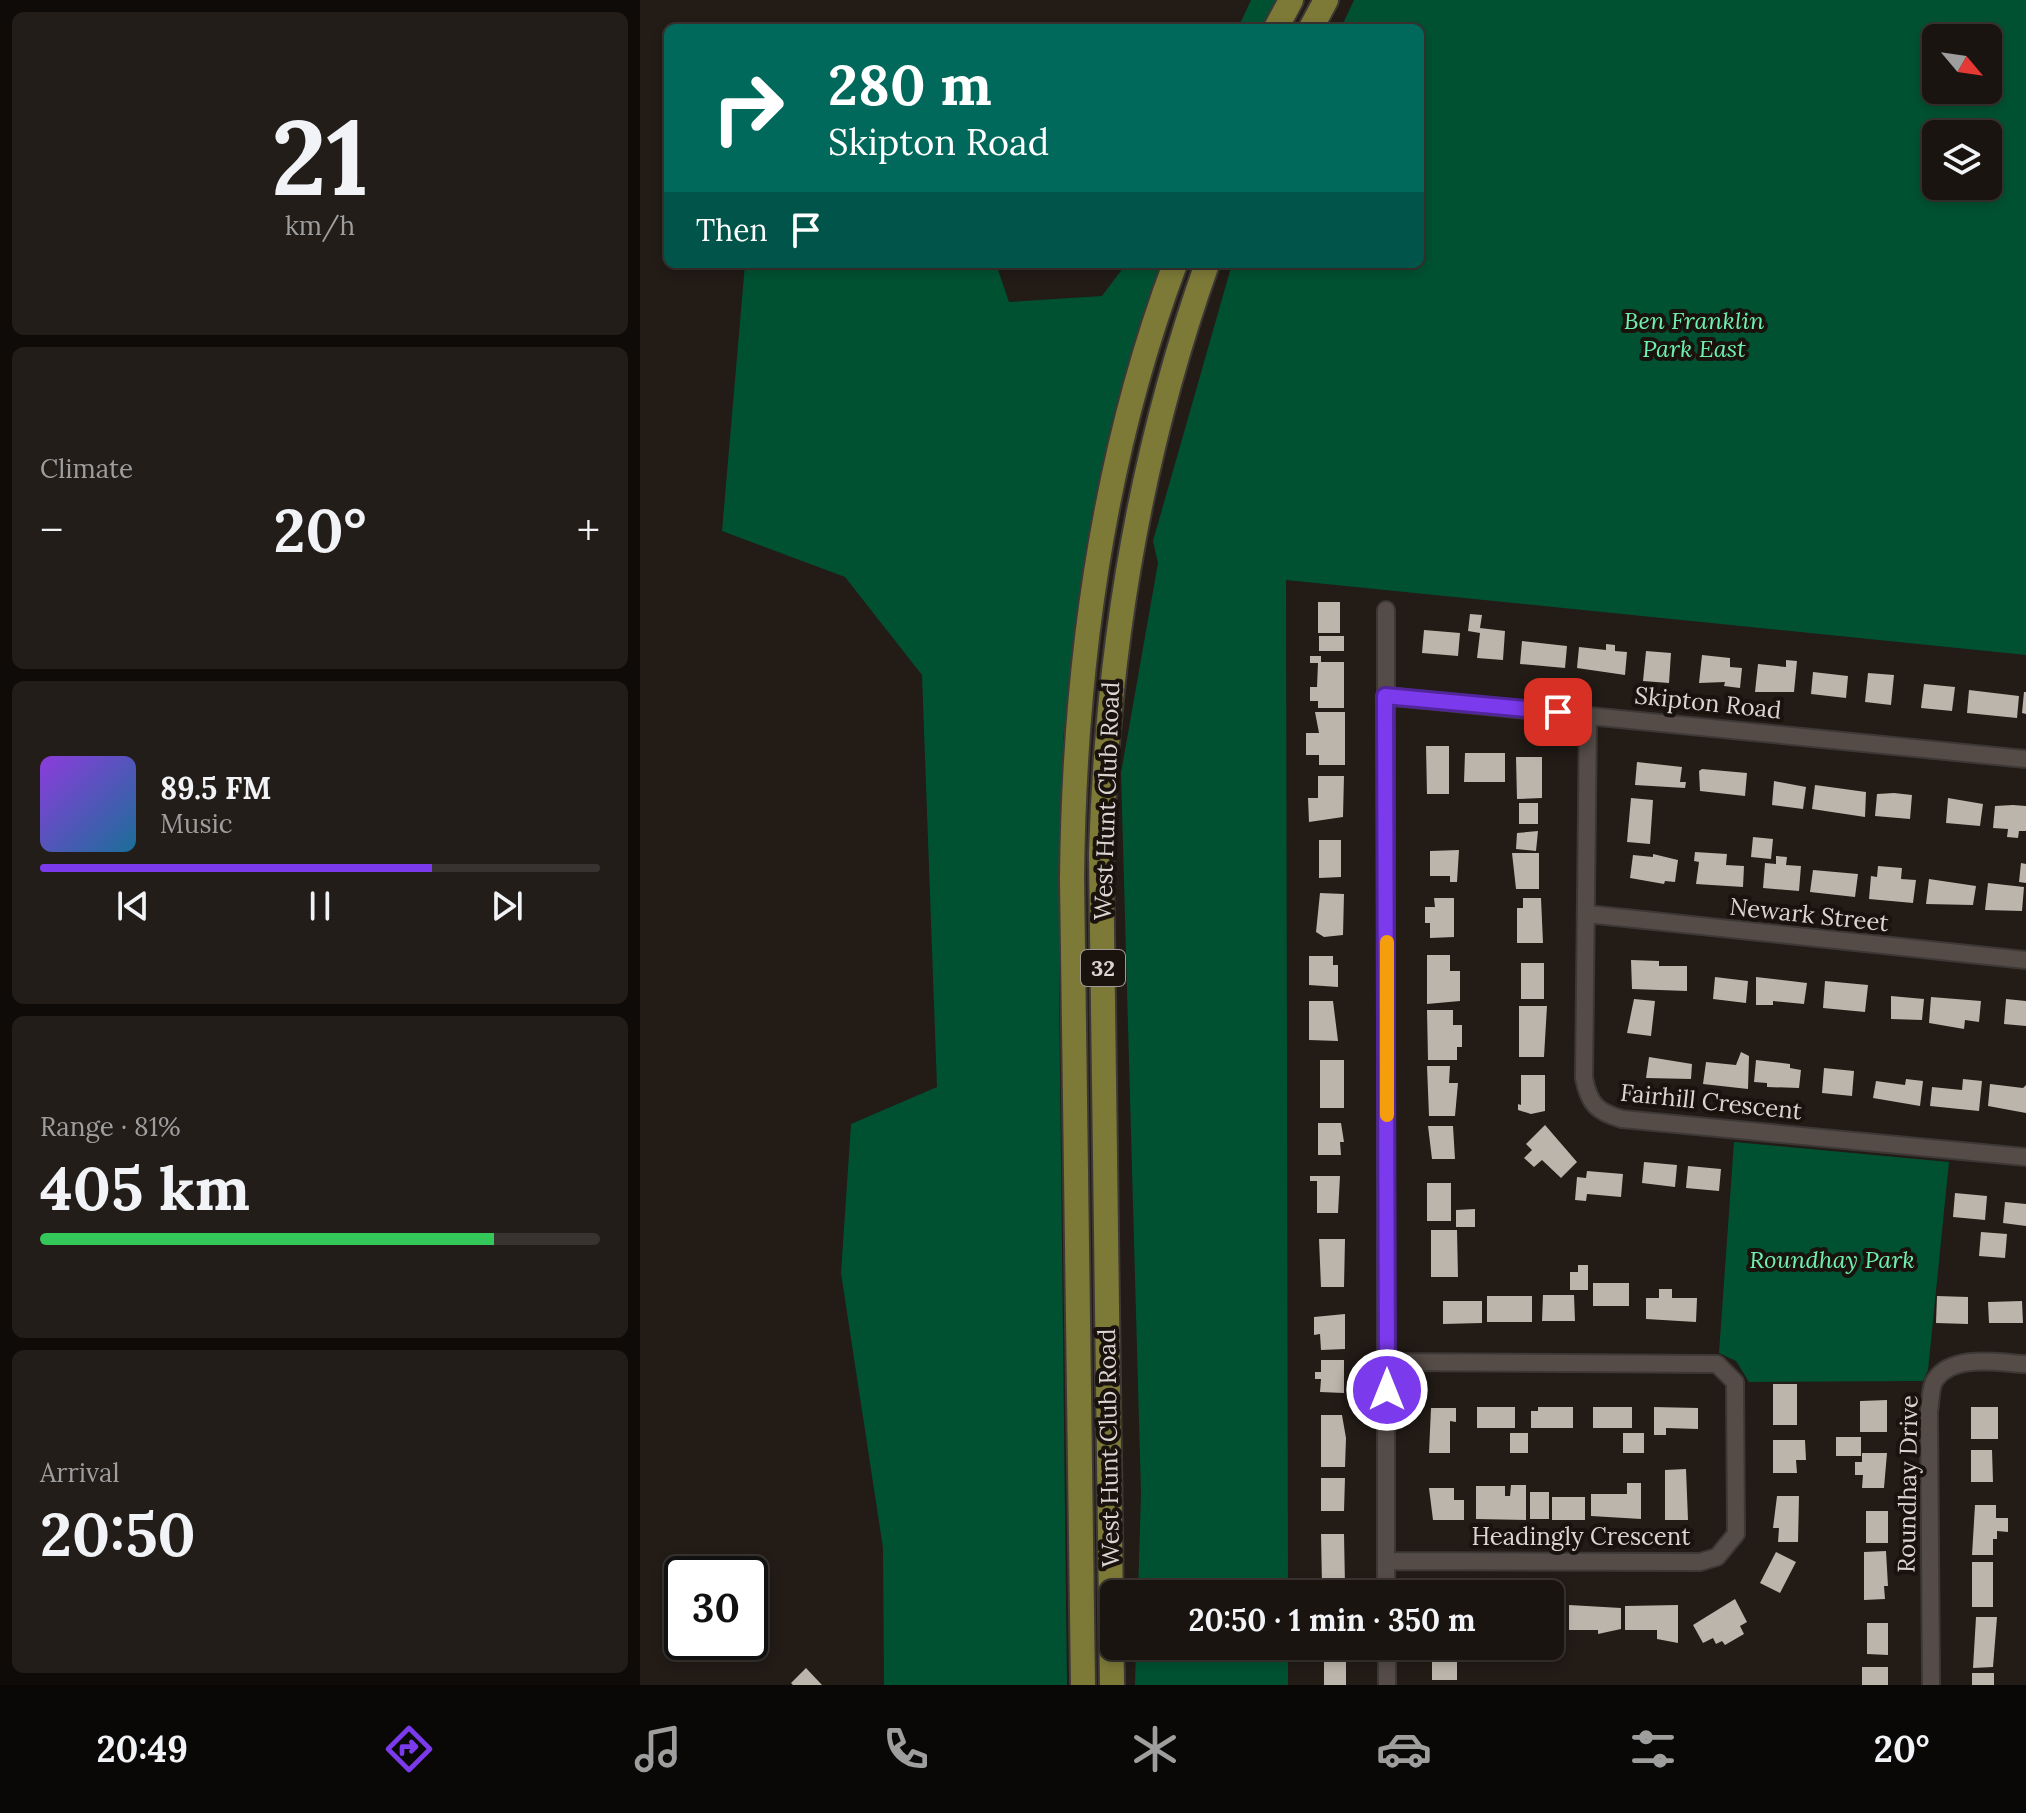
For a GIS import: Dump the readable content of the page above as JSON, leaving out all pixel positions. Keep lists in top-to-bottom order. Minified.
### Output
{"streets":{"main road":["West Hunt Club Road","32"],"street":["Skipton Road","Newark Street","Fairhill Crescent","Roundhay Drive","Headingly Crescent"]},"crossings":[["Skipton Road","Fairhill Crescent"],["Newark Street","Fairhill Crescent"]],"parks":["Ben Franklin Park East","Roundhay Park"],"north":"bottom right","page":{"tile":[["21","km/h"],"Climate",["Range · 81%","405 km"],["Arrival","20:50"]],"turn":["280 m","Skipton Road"],"then":"Then","heat":["−","20°","+"],"song":["89.5 FM","Music"],"limit":"30","trip":"20:50 · 1 min · 350 m","tabs":["20:49","20°"]}}
